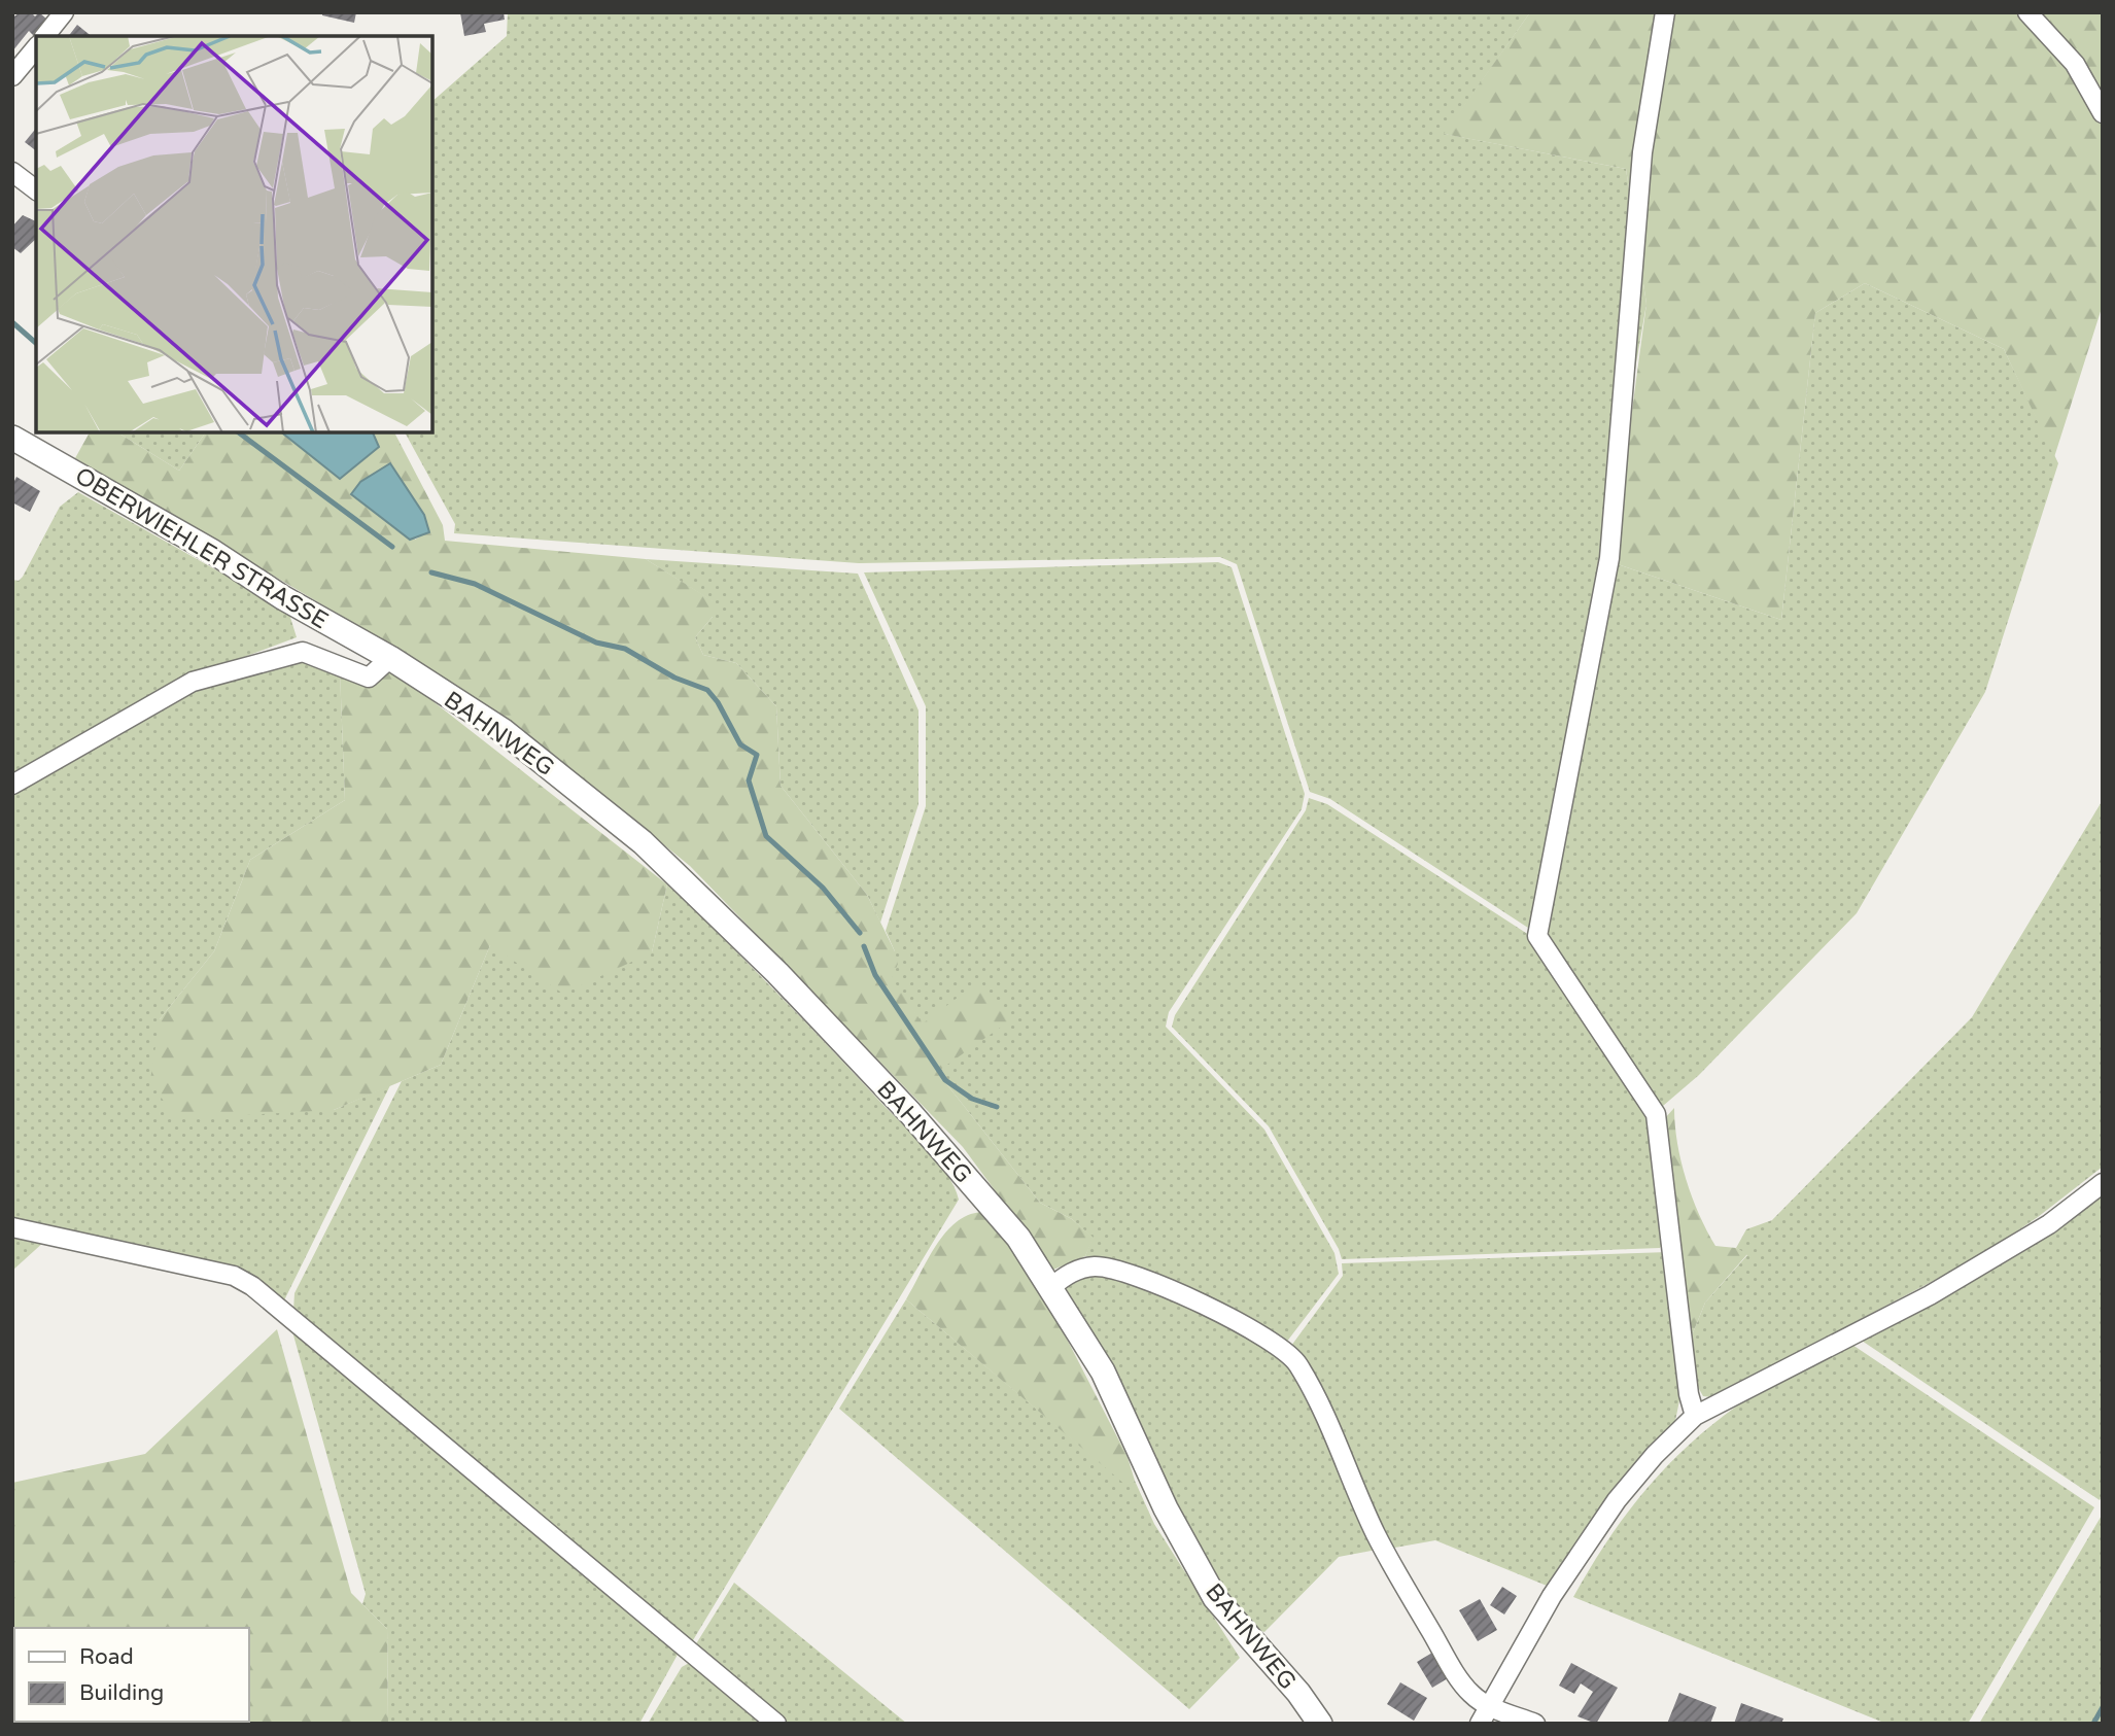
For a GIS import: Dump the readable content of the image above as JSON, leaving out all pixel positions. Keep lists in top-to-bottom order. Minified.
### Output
{"streets":{"main road":["OBERWIEHLER STRASSE","BAHNWEG"]},"crossings":[["OBERWIEHLER STRASSE","BAHNWEG"]],"legend":["Road","Building"]}
